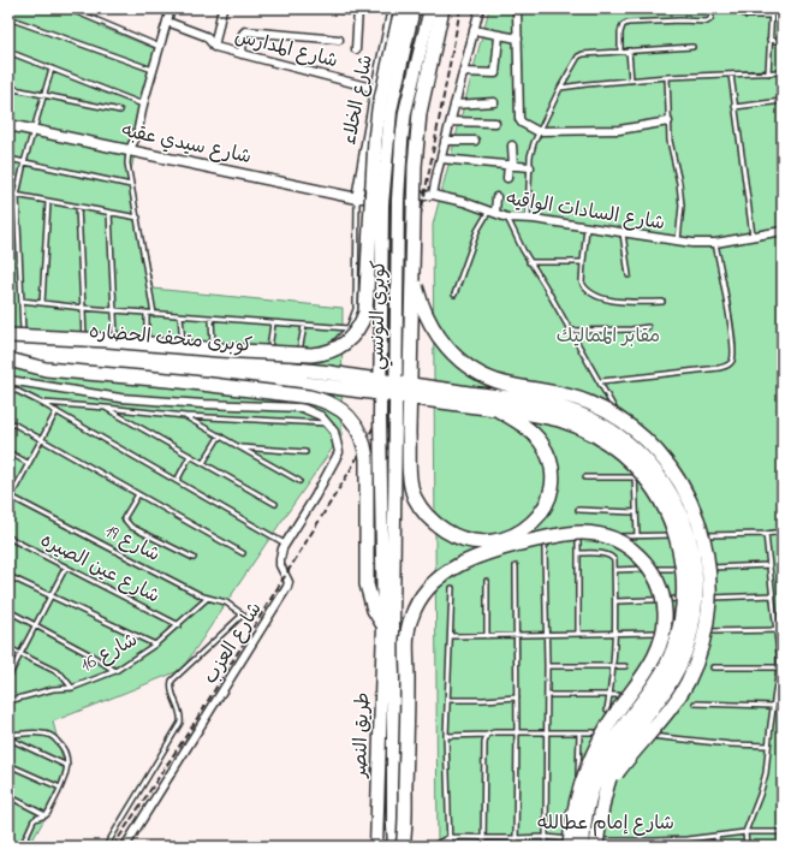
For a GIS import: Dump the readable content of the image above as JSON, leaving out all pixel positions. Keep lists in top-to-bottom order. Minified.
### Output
{"streets":{"highway":["كوبري التونسي","كوبرى متحف الحضاره","طريق النصر"],"street":["شارع المدارس","شارع الخلاء","شارع سيدي عقبه","شارع السادات الواقيه","شارع العزب"],"lane":["شارع 19","شارع عين الصيره","شارع 16","شارع إمام عطالله"]},"crossings":[["شارع المدارس","شارع الخلاء"],["شارع الخلاء","شارع سيدي عقبه"],["شارع الخلاء","شارع السادات الواقيه"],["شارع سيدي عقبه","شارع السادات الواقيه"],["كوبري التونسي","طريق النصر"],["شارع 19","شارع 16"],["شارع عين الصيره","شارع 16"]],"parks":["مقابر المماليك"]}
